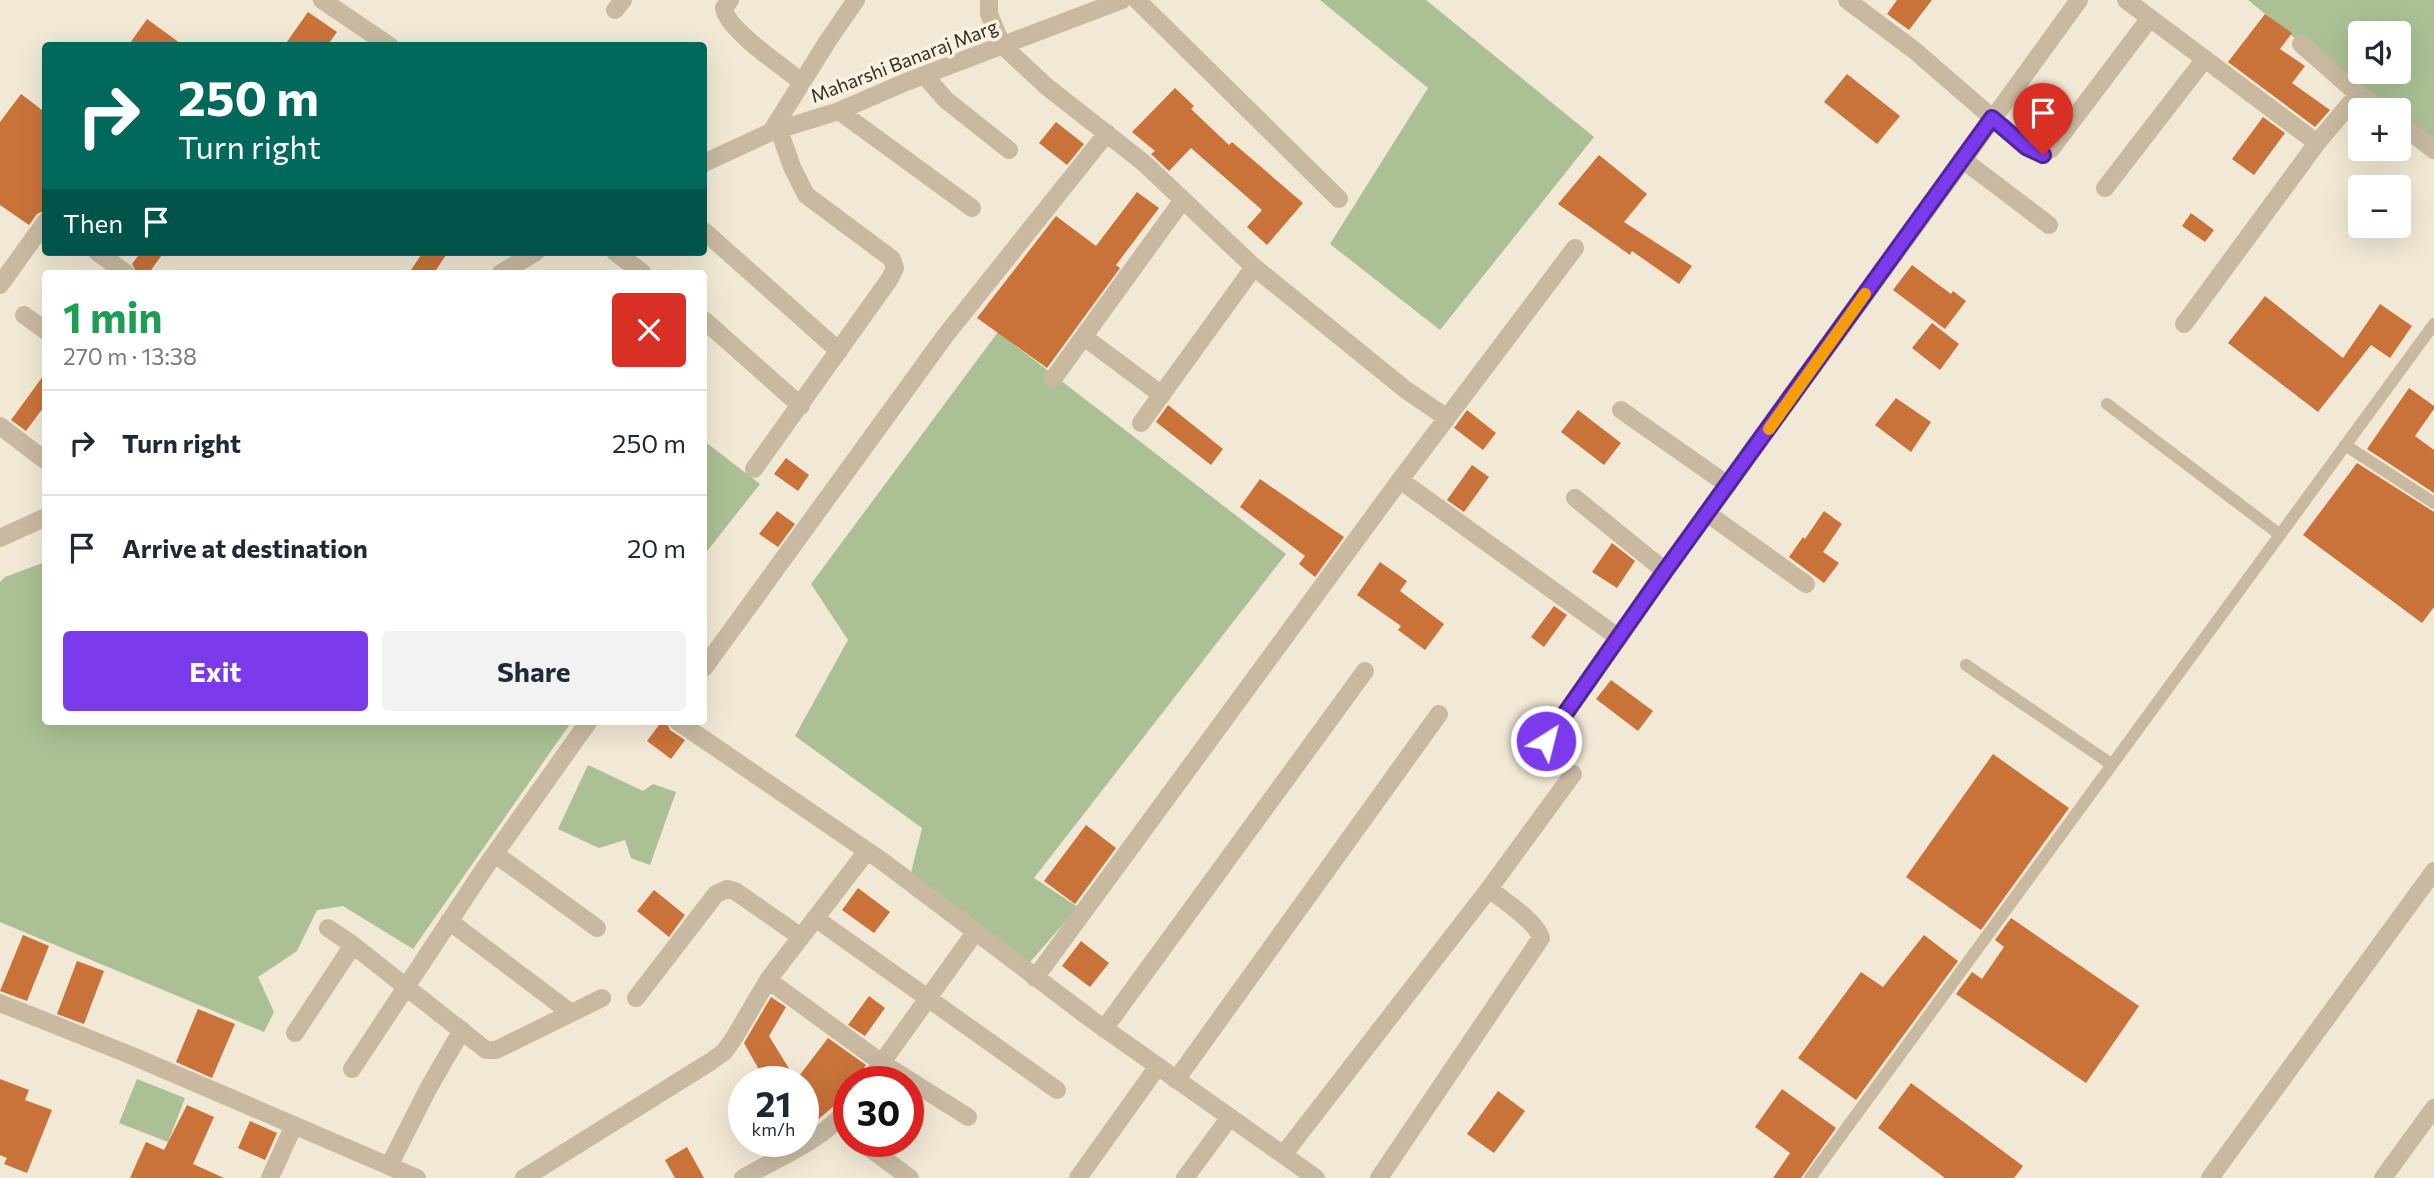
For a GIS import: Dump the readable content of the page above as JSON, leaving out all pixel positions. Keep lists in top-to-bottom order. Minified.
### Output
{"streets":{"street":["Maharshi Banaraj Marg"]},"page":{"map_buttons":["+","−"],"turn":["250 m","Turn right"],"then":"Then","heading":["1 min","270 m · 13:38"],"list":[{"name":"Turn right","value":"250 m"},{"name":"Arrive at destination","value":"20 m"}],"buttons":["Exit","Share"],"speed":"21 km/h","limit":"30"}}
